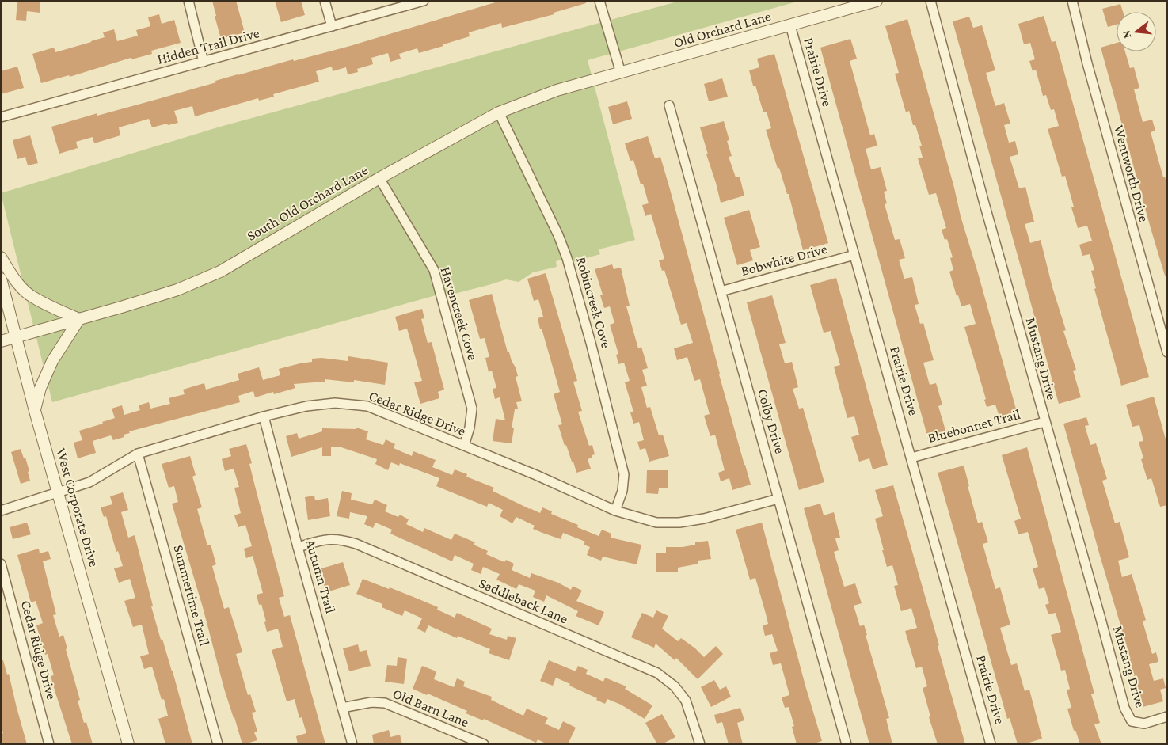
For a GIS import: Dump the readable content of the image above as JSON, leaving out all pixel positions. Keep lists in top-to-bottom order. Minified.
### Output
{"streets":{"street":["Old Orchard Lane","Hidden Trail Drive","Prairie Drive","Wentworth Drive","South Old Orchard Lane","Bobwhite Drive","Robincreek Cove","Havencreek Cove","Mustang Drive","Cedar Ridge Drive","Colby Drive","Bluebonnet Trail","West Corporate Drive","Autumn Trail","Summertime Trail","Saddleback Lane","Old Barn Lane"]},"crossings":[["Old Orchard Lane","Prairie Drive"],["Old Orchard Lane","South Old Orchard Lane"],["Prairie Drive","Bobwhite Drive"],["Prairie Drive","Bluebonnet Trail"],["South Old Orchard Lane","Robincreek Cove"],["South Old Orchard Lane","Havencreek Cove"],["South Old Orchard Lane","West Corporate Drive"],["Bobwhite Drive","Colby Drive"],["Robincreek Cove","Cedar Ridge Drive"],["Havencreek Cove","Cedar Ridge Drive"],["Mustang Drive","Bluebonnet Trail"],["Cedar Ridge Drive","Colby Drive"],["Cedar Ridge Drive","West Corporate Drive"],["Cedar Ridge Drive","Autumn Trail"],["Cedar Ridge Drive","Summertime Trail"],["Autumn Trail","Saddleback Lane"],["Autumn Trail","Old Barn Lane"]],"north":"left"}
